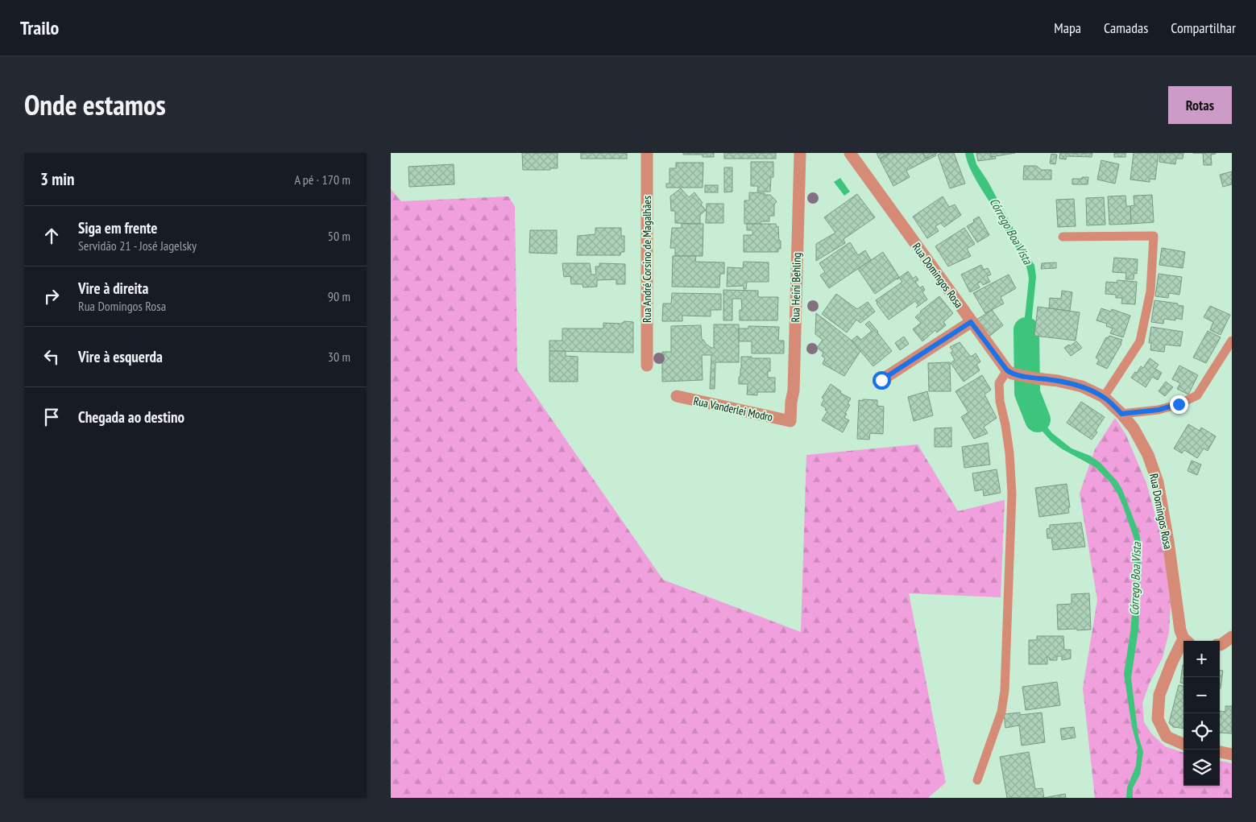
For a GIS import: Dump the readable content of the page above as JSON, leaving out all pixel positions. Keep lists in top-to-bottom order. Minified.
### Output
{"streets":{"street":["Rua André Corsino de Magalhães","Rua Domingos Rosa","Rua Heini Behling","Rua Vanderlei Modro"]},"crossings":[["Rua Heini Behling","Rua Vanderlei Modro"]],"water":["Córrego Boa Vista"],"page":{"header":"Trailo","nav":["Mapa","Camadas","Compartilhar"],"title":"Onde estamos","buttons":"Rotas","heading":["3 min","A pé · 170 m"],"list":[["Siga em frente","Servidão 21 - José Jagelsky","50 m"],["Vire à direita","Rua Domingos Rosa","90 m"],["Vire à esquerda","30 m"],"Chegada ao destino"],"map_buttons":["+","−"]}}
